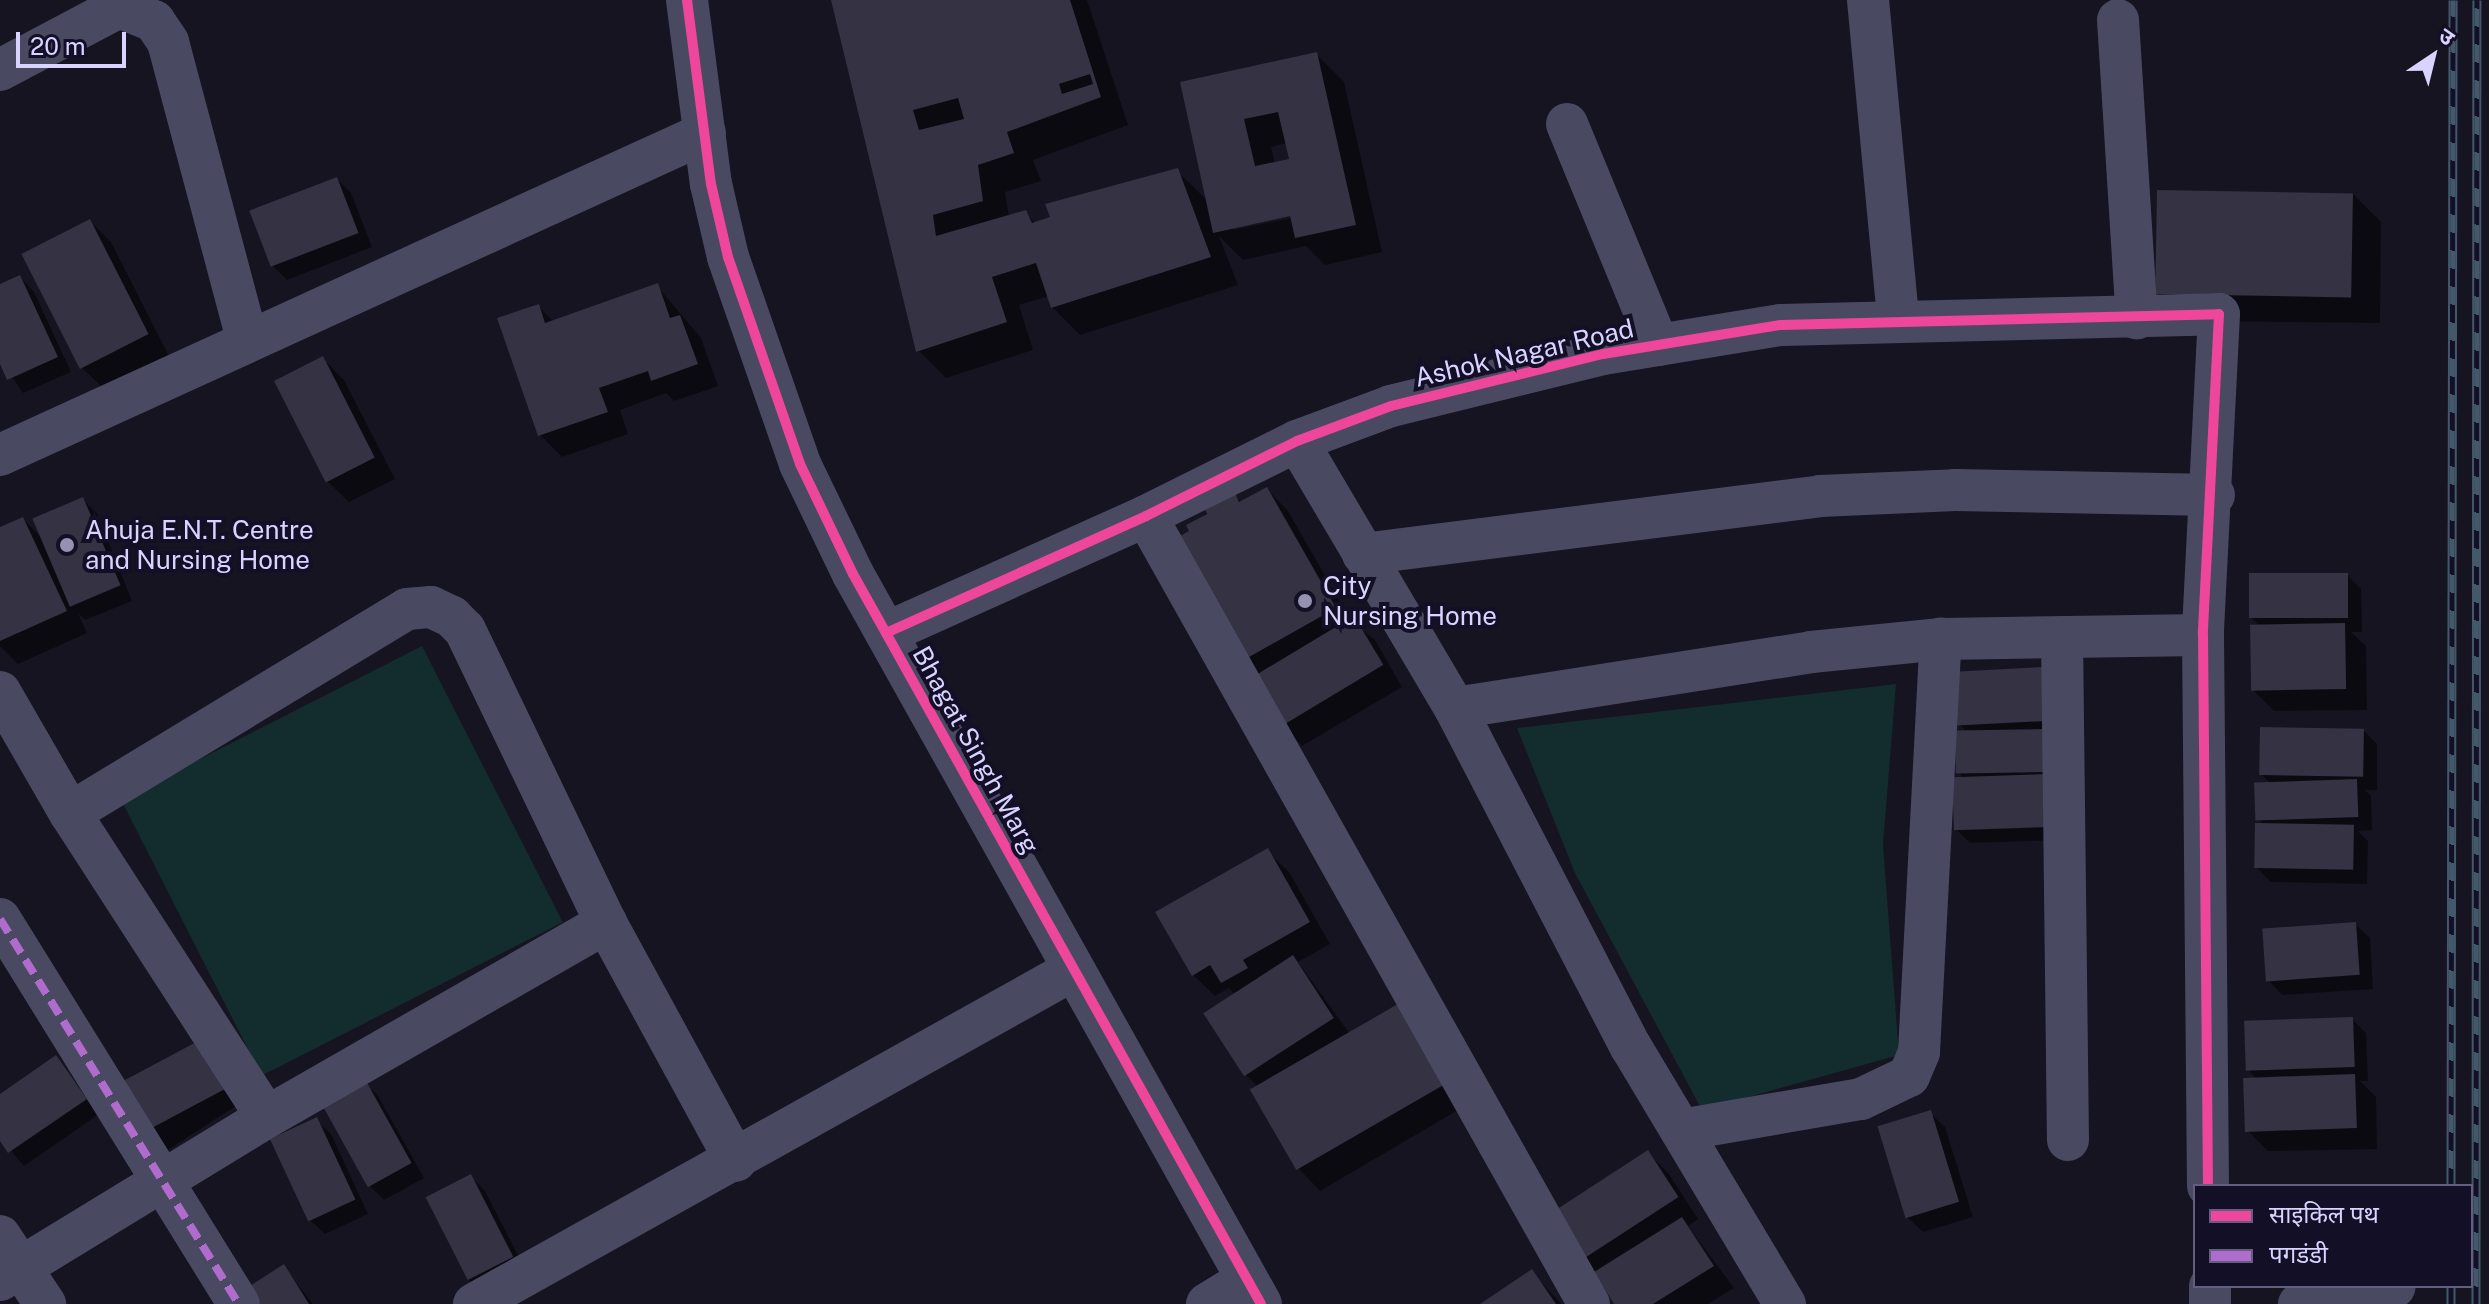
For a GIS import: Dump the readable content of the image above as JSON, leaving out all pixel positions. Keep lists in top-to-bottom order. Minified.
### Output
{"streets":{"street":["Ashok Nagar Road","Bhagat Singh Marg"]},"crossings":[["Ashok Nagar Road","Bhagat Singh Marg"]],"places":["Ahuja E.N.T. Centre and Nursing Home","City Nursing Home"],"legend":["साइकिल पथ","पगडंडी"],"scale_bar":"20 m","north":"top right"}
